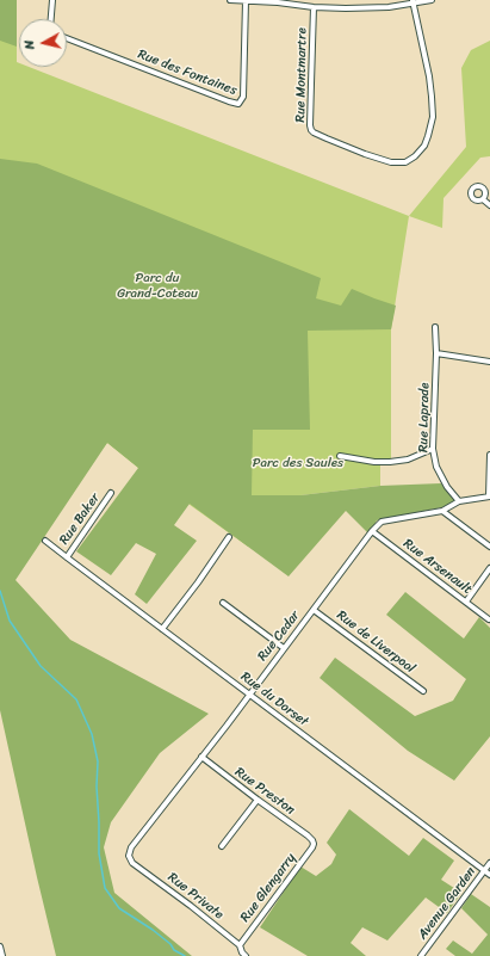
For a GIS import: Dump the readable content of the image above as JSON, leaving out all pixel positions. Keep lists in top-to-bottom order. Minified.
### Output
{"streets":{"street":["Rue des Fontaines","Rue Montmartre","Rue Laprade","Rue Baker","Rue Arsenault","Rue Cedar","Rue de Liverpool","Rue du Dorset","Rue Preston","Rue Glengarry","Rue Private","Avenue Garden"]},"crossings":[["Rue Laprade","Rue Cedar"],["Rue Baker","Rue du Dorset"],["Rue Arsenault","Rue Cedar"],["Rue Cedar","Rue de Liverpool"],["Rue Cedar","Rue du Dorset"],["Rue Cedar","Rue Preston"],["Rue Cedar","Rue Private"],["Rue du Dorset","Avenue Garden"],["Rue Preston","Rue Glengarry"],["Rue Glengarry","Rue Private"]],"parks":["Parc du Grand-Coteau","Parc des Saules"],"north":"left"}
